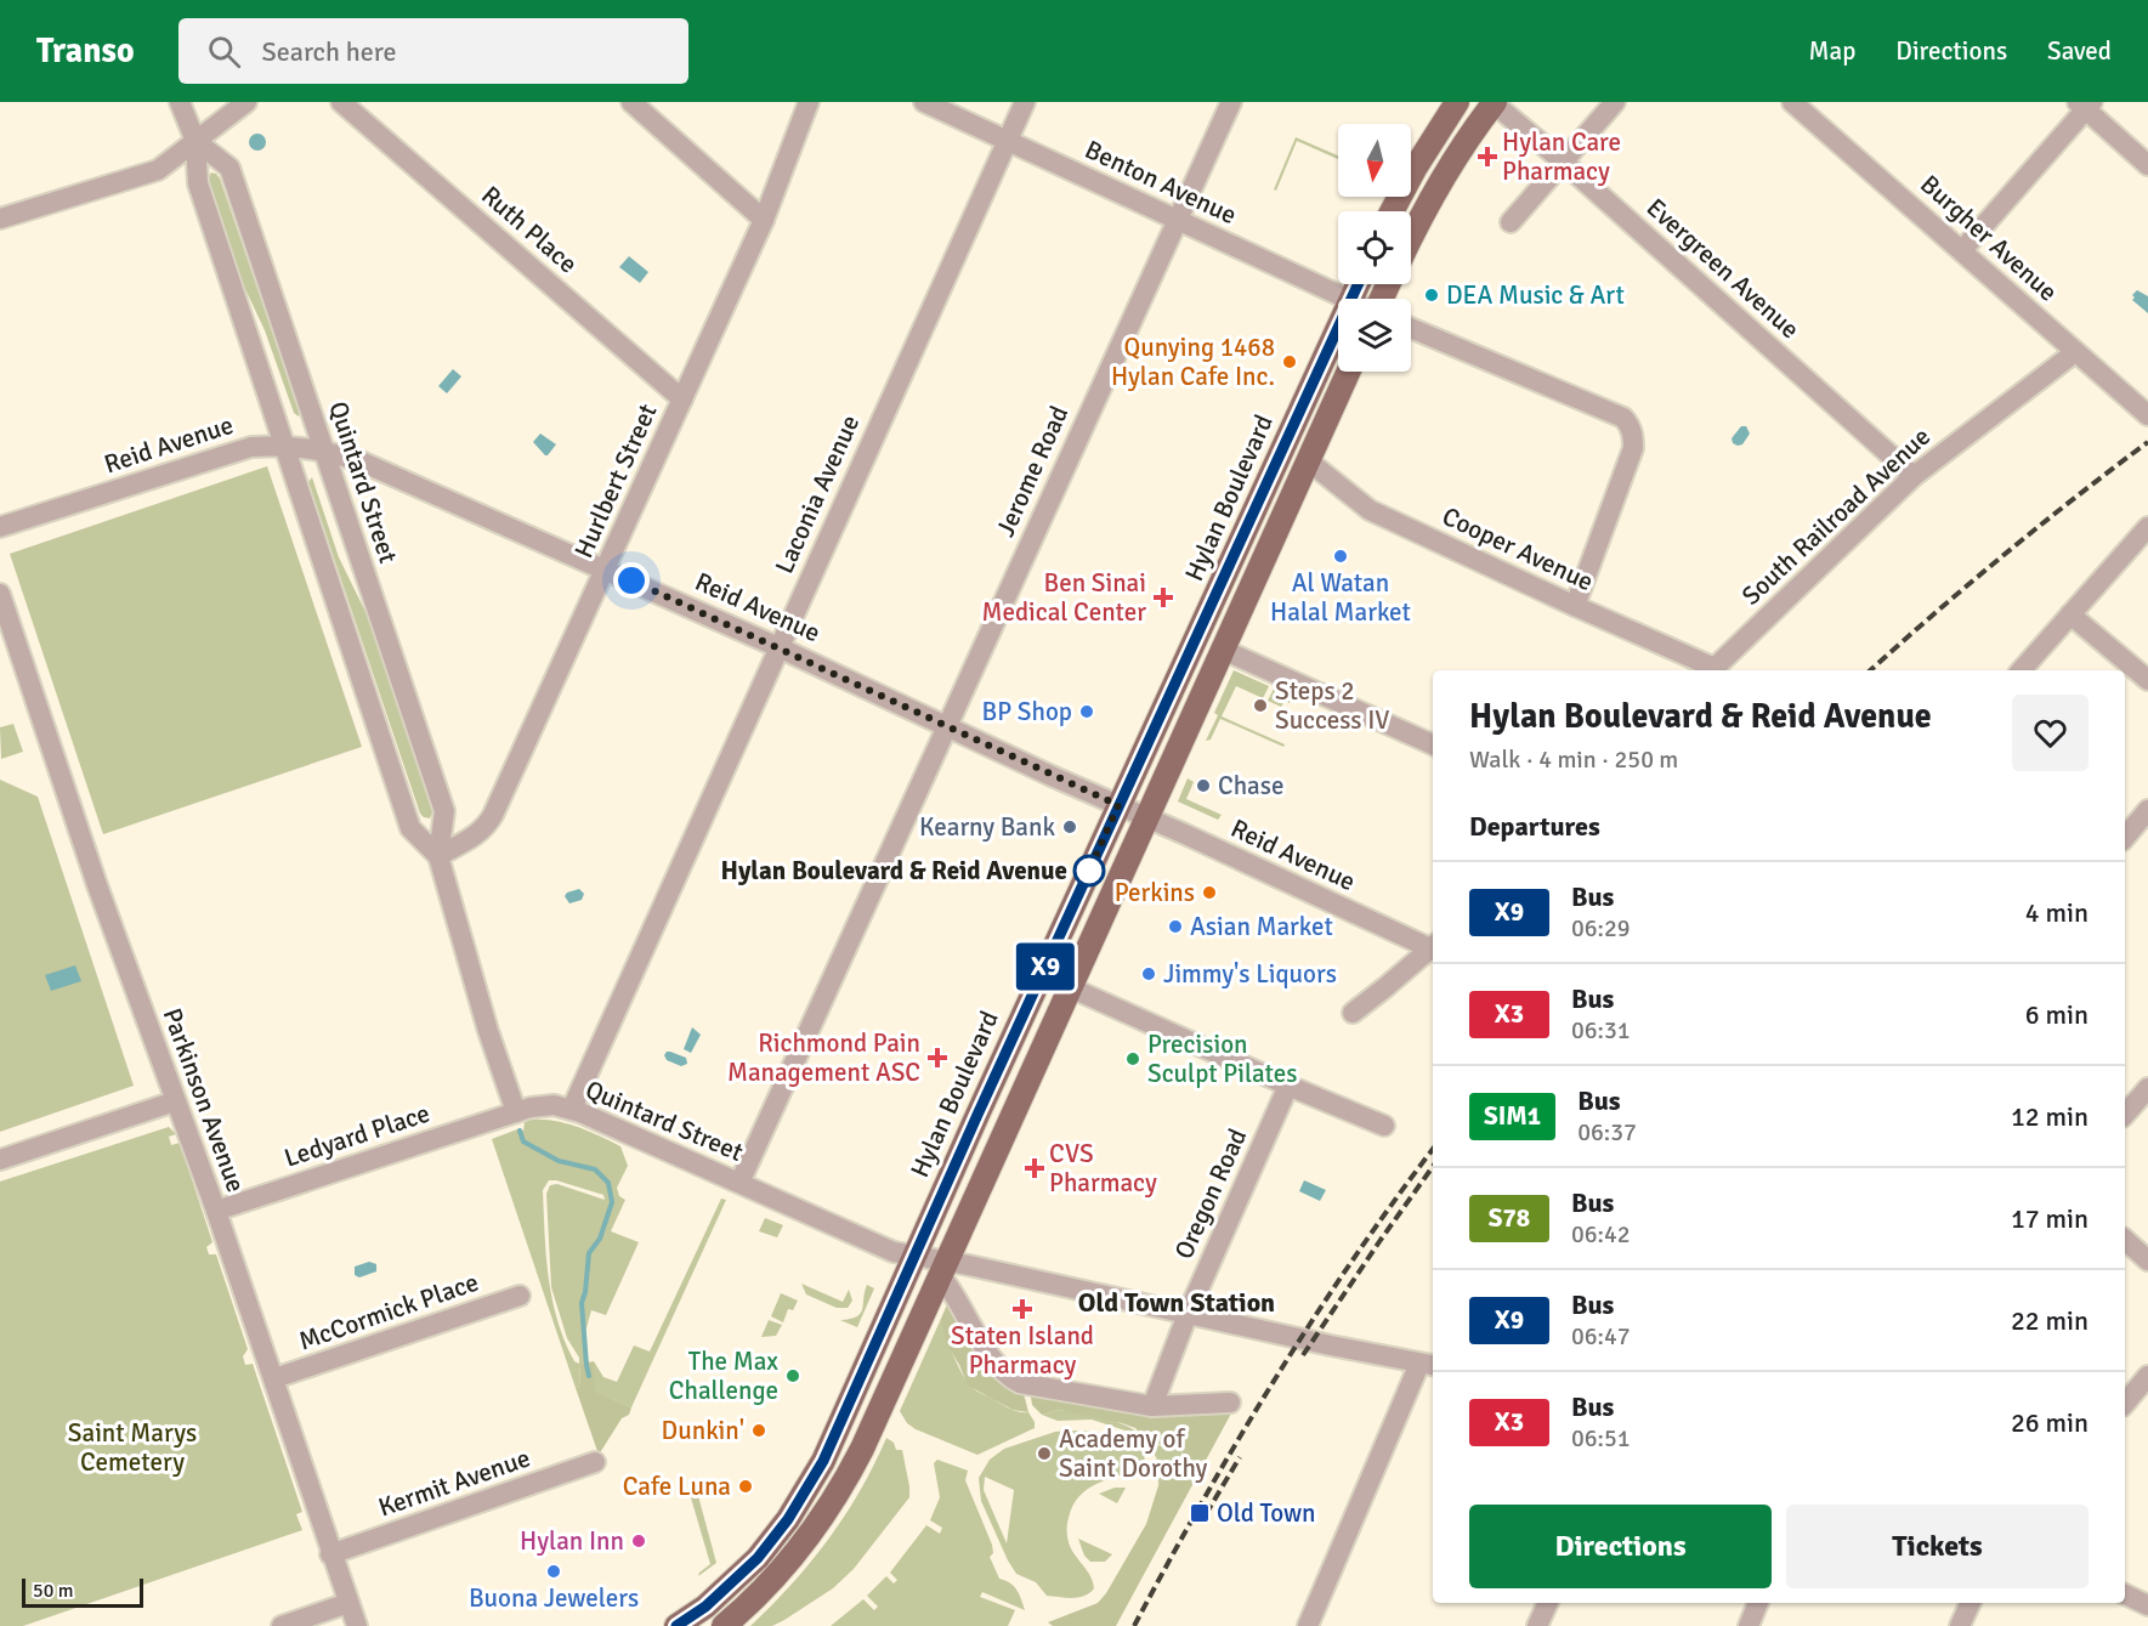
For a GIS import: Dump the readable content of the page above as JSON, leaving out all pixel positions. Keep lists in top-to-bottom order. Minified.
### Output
{"streets":{"main road":["Hylan Boulevard"],"street":["Benton Avenue","Ruth Place","Burgher Avenue","Evergreen Avenue","Reid Avenue","Jerome Road","Hurlbert Street","Quintard Street","Laconia Avenue","South Railroad Avenue","Cooper Avenue","Parkinson Avenue","Ledyard Place","Oregon Road","McCormick Place","Kermit Avenue"]},"crossings":[["Benton Avenue","Jerome Road"],["Benton Avenue","Laconia Avenue"],["Ruth Place","Hurlbert Street"],["Burgher Avenue","South Railroad Avenue"],["Evergreen Avenue","South Railroad Avenue"],["Reid Avenue","Jerome Road"],["Reid Avenue","Hurlbert Street"],["Reid Avenue","Quintard Street"],["Reid Avenue","Laconia Avenue"],["Reid Avenue","Hylan Boulevard"],["Jerome Road","Quintard Street"],["Hurlbert Street","Quintard Street"],["Quintard Street","Laconia Avenue"],["Quintard Street","Hylan Boulevard"],["Quintard Street","Ledyard Place"],["Quintard Street","Oregon Road"],["South Railroad Avenue","Cooper Avenue"],["Parkinson Avenue","Ledyard Place"],["Parkinson Avenue","McCormick Place"],["Parkinson Avenue","Kermit Avenue"]],"districts":["Old Town Station"],"parks":["Saint Marys Cemetery"],"places":{"health":["Hylan Care Pharmacy","Ben Sinai Medical Center","Richmond Pain Management ASC","CVS Pharmacy","Staten Island Pharmacy"],"other":["DEA Music & Art","Qunying 1468 Hylan Cafe Inc.","Al Watan Halal Market","Steps 2 Success IV","BP Shop","Chase","Kearny Bank","Hylan Boulevard & Reid Avenue","Perkins","Asian Market","Jimmy's Liquors","Precision Sculpt Pilates","The Max Challenge","Dunkin'","Academy of Saint Dorothy","Cafe Luna","Hylan Inn","Buona Jewelers"],"transit":["Old Town"]},"lines":["bus line X9"],"scale_bar":"50 m","north":"bottom","page":{"header":"Transo","search":"Search here","nav":["Map","Directions","Saved"],"on_map":"X9","heading":[["Hylan Boulevard & Reid Avenue","Walk · 4 min · 250 m"],"Departures"],"list":[{"mark":"X9","name":"Bus","note":"06:29","value":"4 min"},{"mark":"X3","name":"Bus","note":"06:31","value":"6 min"},{"mark":"SIM1","name":"Bus","note":"06:37","value":"12 min"},{"mark":"S78","name":"Bus","note":"06:42","value":"17 min"},{"mark":"X9","name":"Bus","note":"06:47","value":"22 min"},{"mark":"X3","name":"Bus","note":"06:51","value":"26 min"}],"buttons":["Directions","Tickets"],"scale":"50 m"}}
